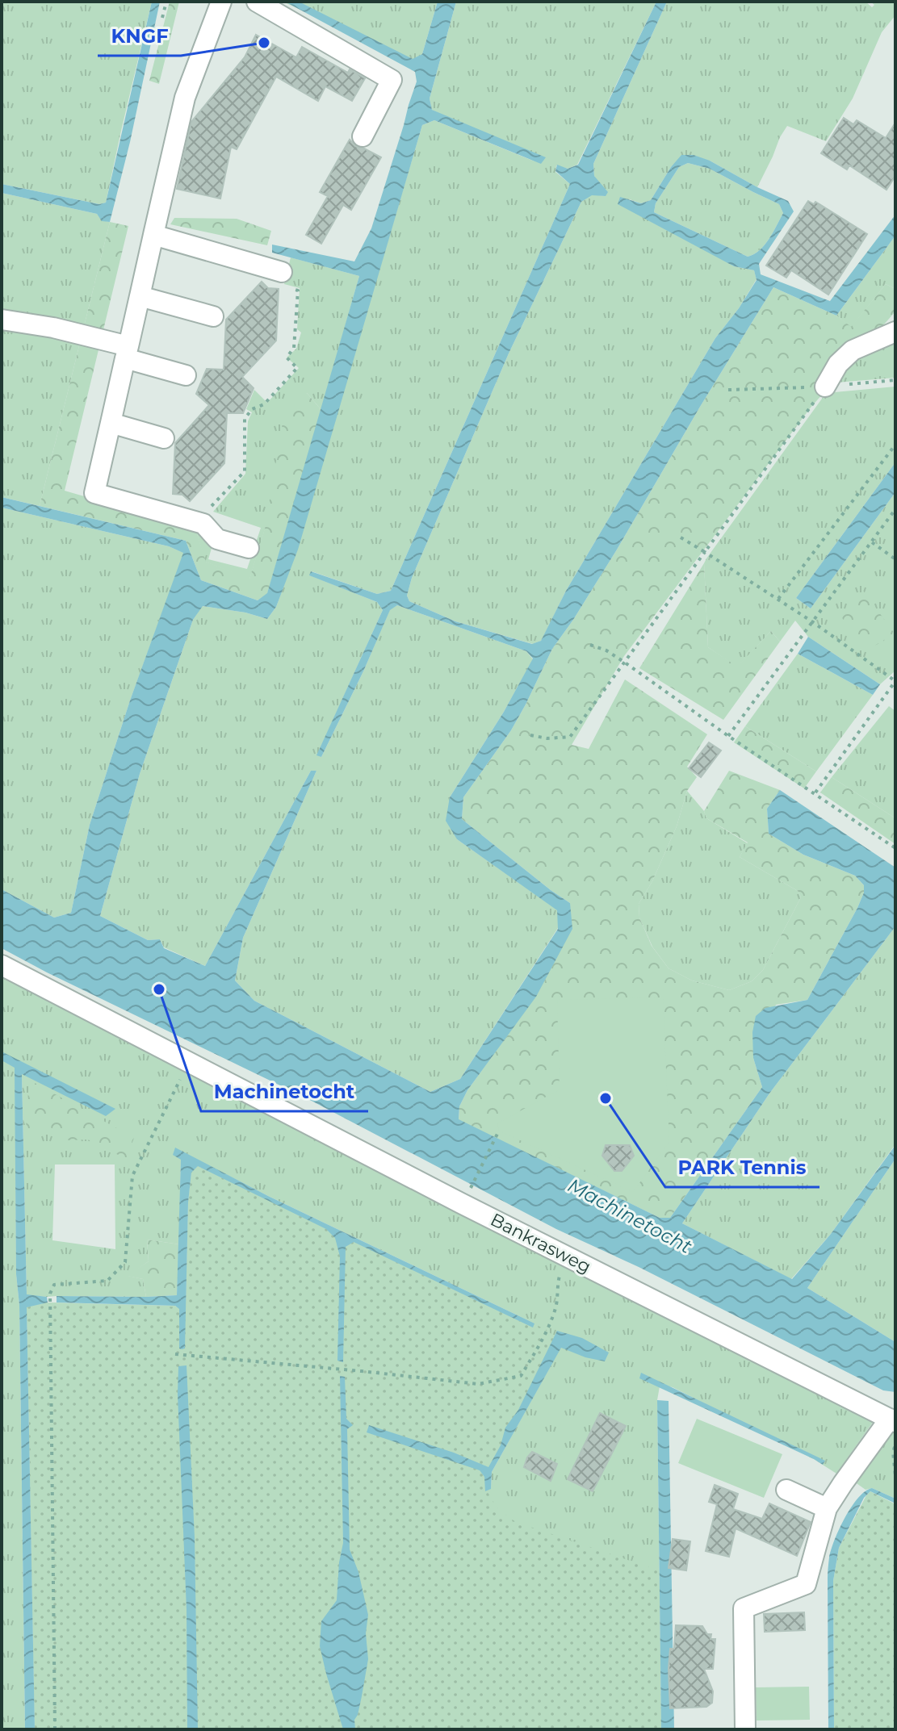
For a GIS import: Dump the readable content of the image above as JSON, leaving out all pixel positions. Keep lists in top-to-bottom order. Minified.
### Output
{"streets":{"street":["Bankrasweg"]},"water":["Machinetocht"],"places":["KNGF","Machinetocht","PARK Tennis"]}
